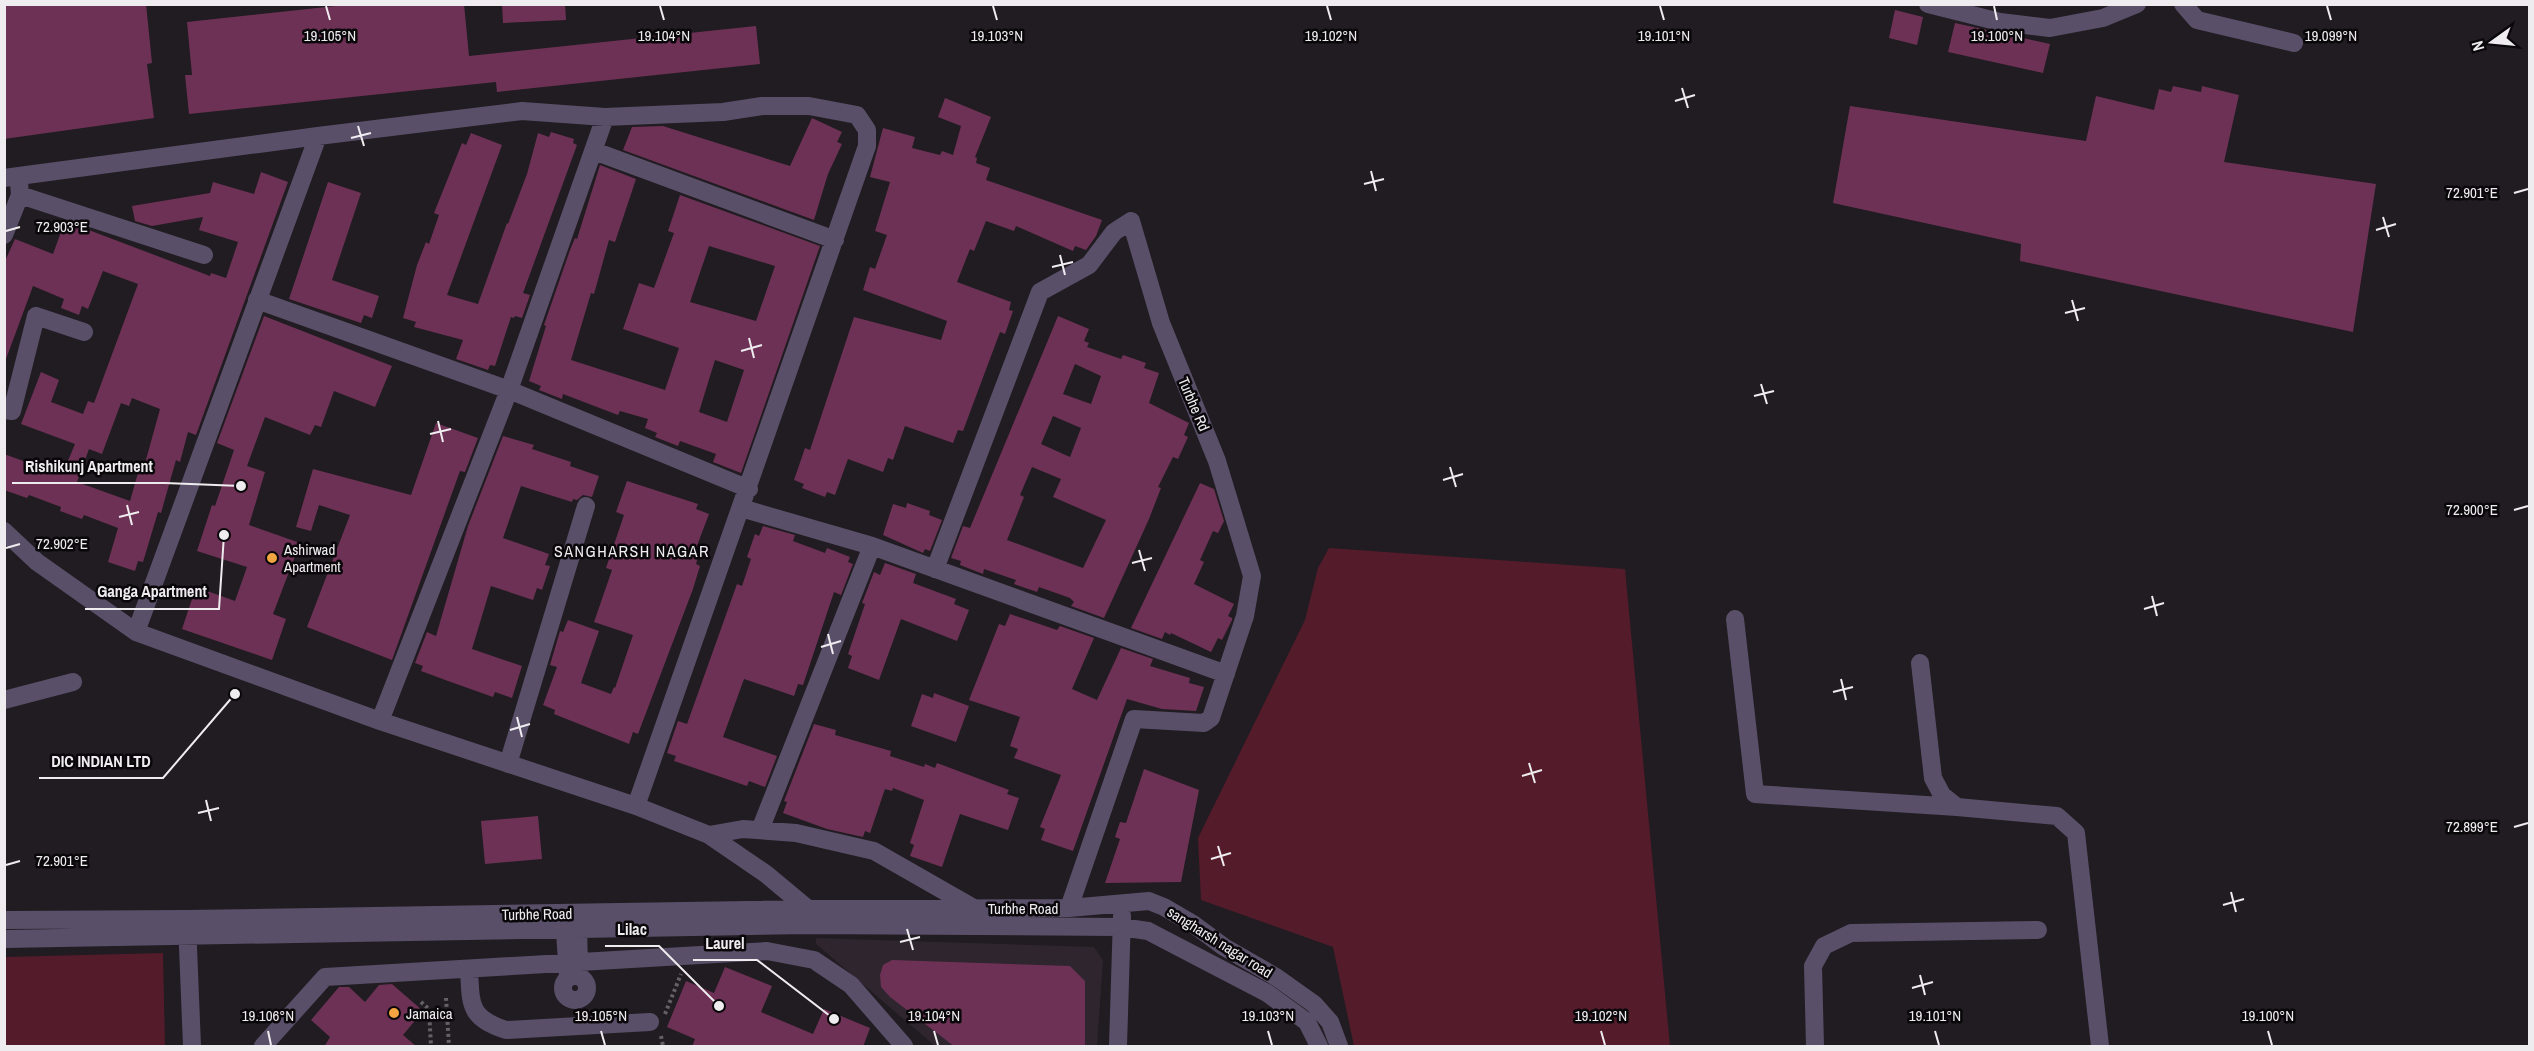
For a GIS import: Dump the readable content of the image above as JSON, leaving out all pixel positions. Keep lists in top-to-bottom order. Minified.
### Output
{"streets":{"street":["Turbhe Rd","Turbhe Road","sangharsh nagar road"]},"crossings":[["Turbhe Rd","Turbhe Road"],["Turbhe Rd","sangharsh nagar road"],["Turbhe Road","sangharsh nagar road"]],"districts":["SANGHARSH NAGAR"],"places":["Rishikunj Apartment","Ganga Apartment","Ashirwad Apartment","DIC INDIAN LTD","Lilac","Jamaica","Laurel"],"north":"left","coordinates":["19.105°N","19.104°N","19.103°N","19.102°N","19.101°N","19.100°N","19.099°N","72.901°E","72.903°E","72.900°E","72.902°E","72.899°E","19.106°N"]}
